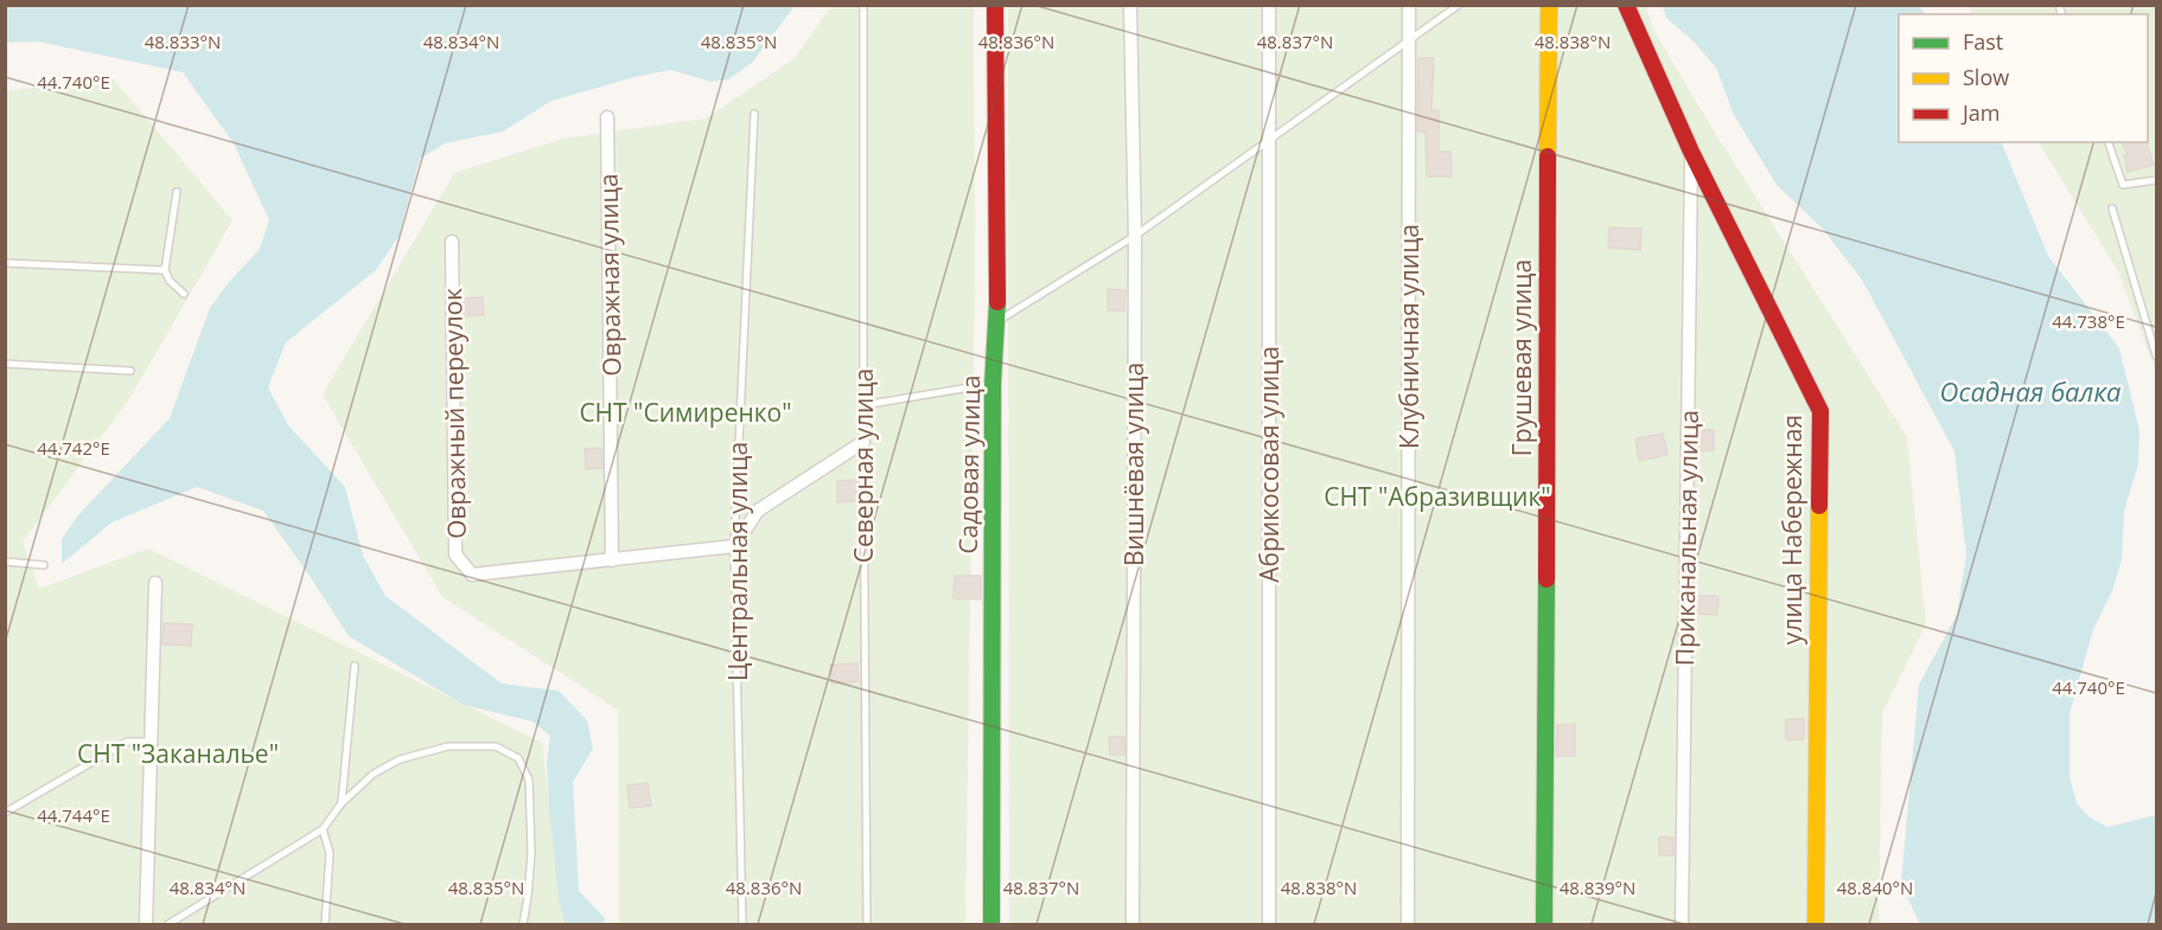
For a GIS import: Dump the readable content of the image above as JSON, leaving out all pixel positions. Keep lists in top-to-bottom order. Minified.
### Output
{"streets":{"street":["Овражная улица","Клубничная улица","Грушевая улица","Овражный переулок","Садовая улица","Вишнёвая улица","Абрикосовая улица","улица Набережная","Приканальная улица"],"lane":["Северная улица","Центральная улица"]},"crossings":[["Овражная улица","Овражный переулок"],["Овражный переулок","Центральная улица"],["улица Набережная","Приканальная улица"]],"water":["Осадная балка"],"parks":["СНТ \"Симиренко\"","СНТ \"Абразивщик\"","СНТ \"Заканалье\""],"legend":["Fast","Slow","Jam"],"coordinates":["48.833°N","48.834°N","48.835°N","48.836°N","48.837°N","48.838°N","44.740°E","44.738°E","44.742°E","44.744°E","48.839°N","48.840°N"]}
